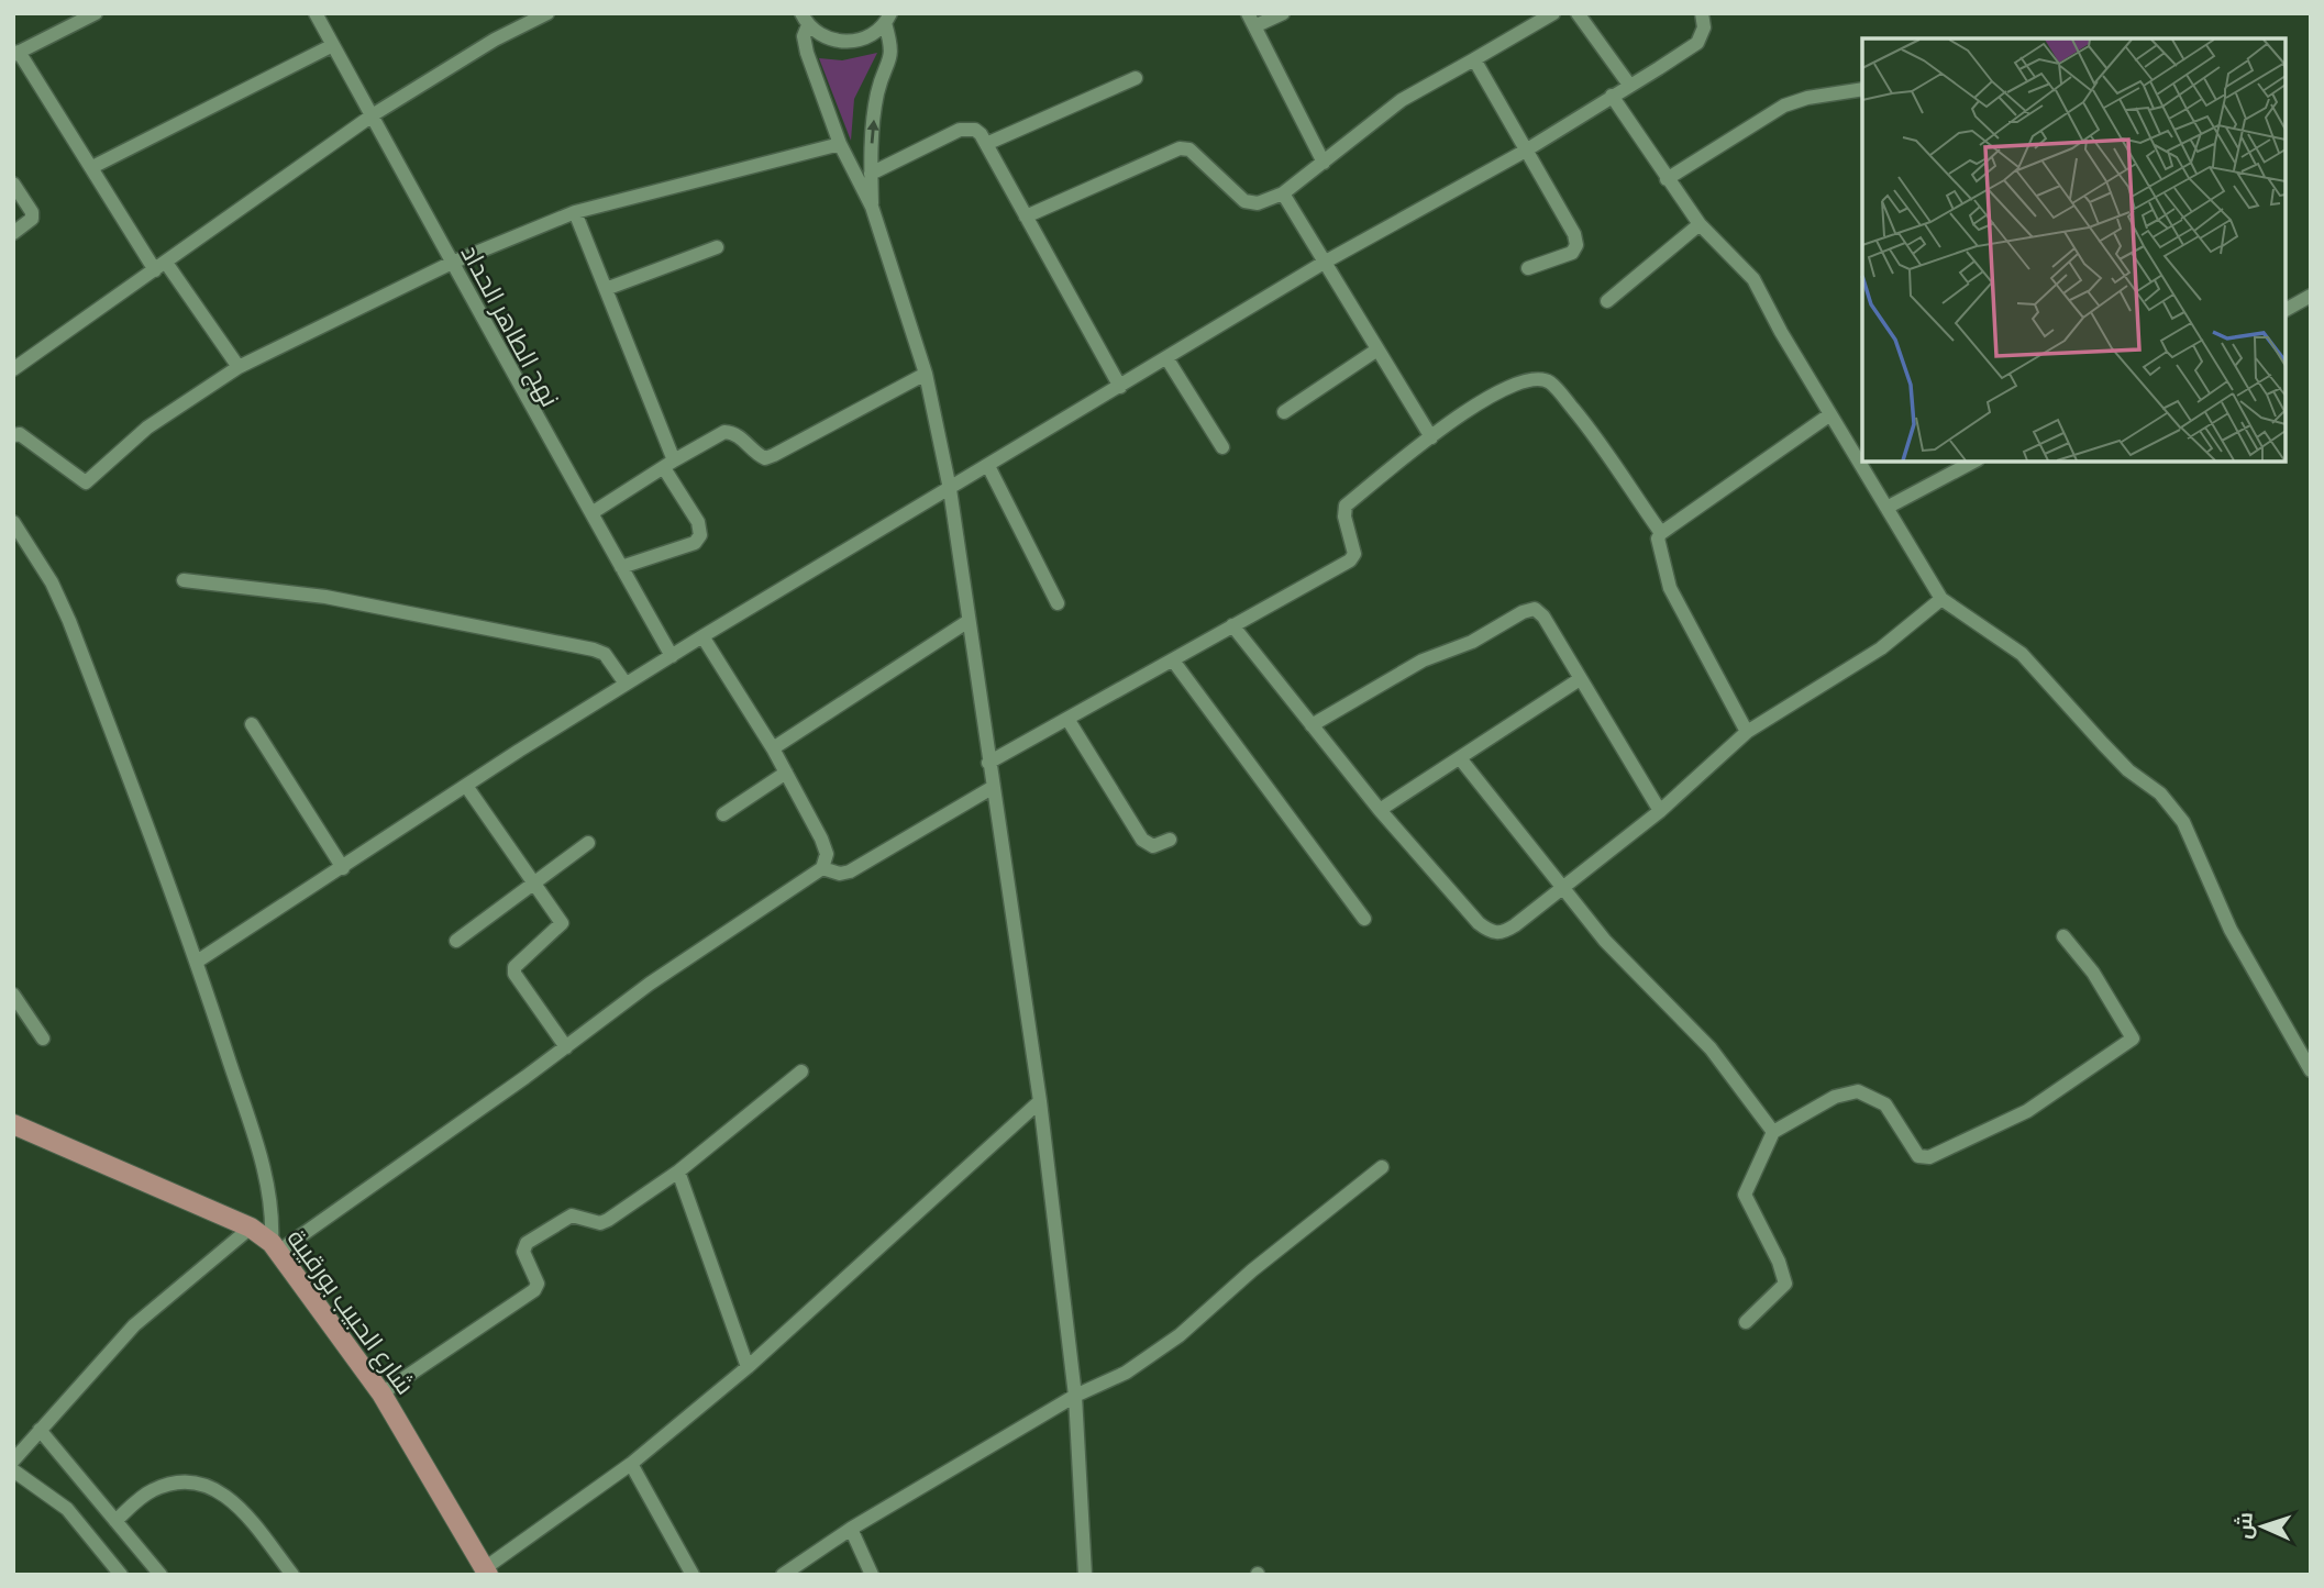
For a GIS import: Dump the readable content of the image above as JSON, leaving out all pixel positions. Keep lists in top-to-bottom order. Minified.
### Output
{"streets":{"main road":["شارع الحبيب بورقيبة"],"street":["نهج الطاهر الحداد"]},"north":"left"}
